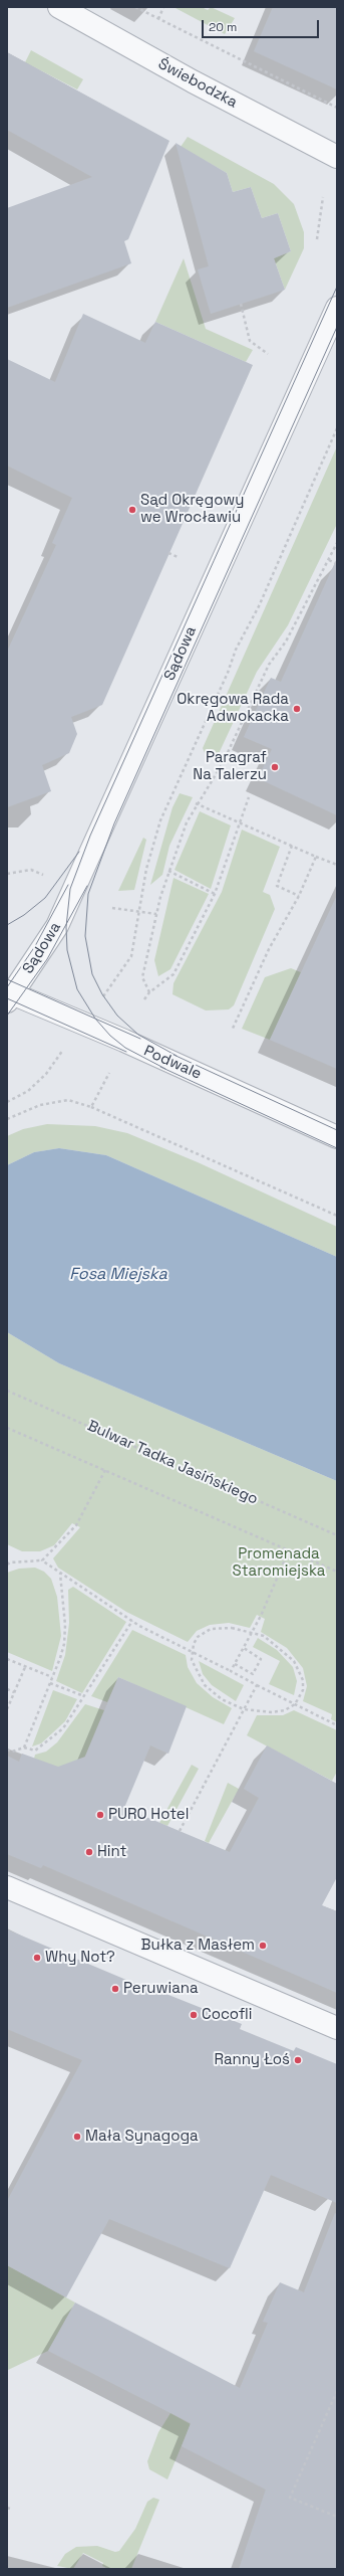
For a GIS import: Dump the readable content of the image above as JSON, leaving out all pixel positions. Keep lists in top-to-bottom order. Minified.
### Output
{"streets":{"street":["Świebodzka","Sądowa","Podwale"],"path":["Bulwar Tadka Jasińskiego"]},"crossings":[["Sądowa","Podwale"]],"water":["Fosa Miejska"],"parks":["Promenada Staromiejska"],"places":["Sąd Okręgowy we Wrocławiu","Okręgowa Rada Adwokacka","Paragraf Na Talerzu","PURO Hotel","Hint","Bułka z Masłem","Why Not?","Peruwiana","Cocofli","Ranny Łoś","Mała Synagoga"],"scale_bar":"20 m"}
